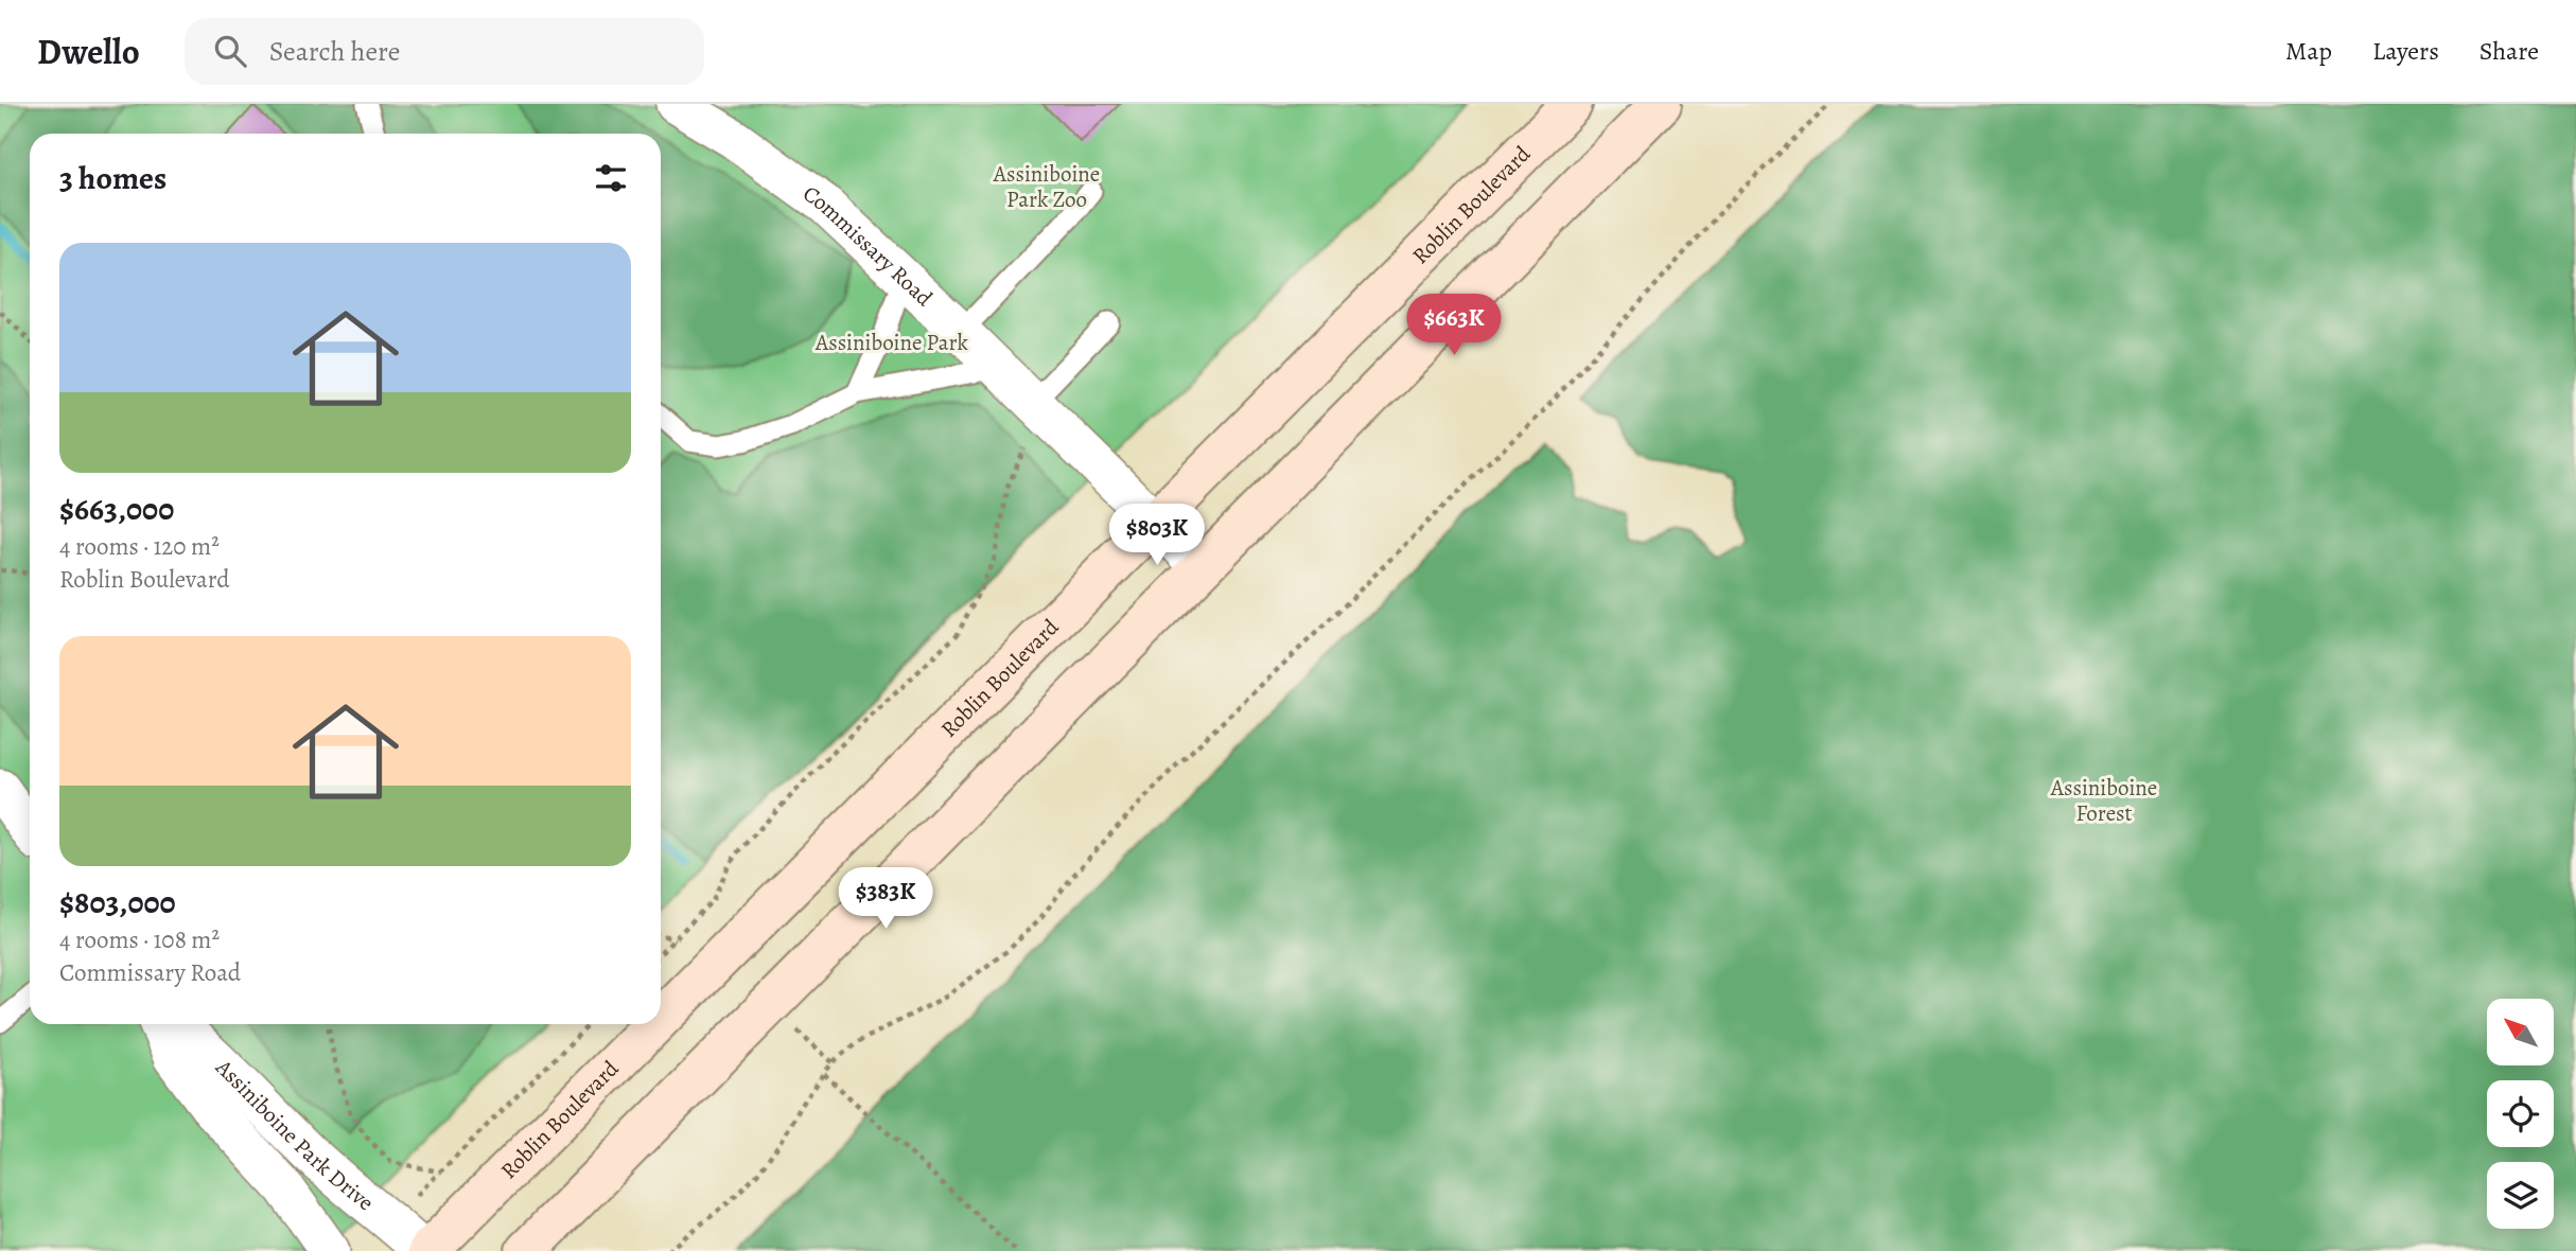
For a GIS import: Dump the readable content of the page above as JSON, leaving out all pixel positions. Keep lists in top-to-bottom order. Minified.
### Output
{"streets":{"main road":["Roblin Boulevard"],"street":["Commissary Road","Assiniboine Park Drive"]},"crossings":[["Roblin Boulevard","Commissary Road"],["Roblin Boulevard","Assiniboine Park Drive"]],"parks":["Assiniboine Park Zoo","Assiniboine Park","Assiniboine Forest"],"north":"top left","page":{"header":"Dwello","search":"Search here","nav":["Map","Layers","Share"],"heading":"3 homes","list":[{"name":"$663,000","note":"4 rooms · 120 m² · Roblin Boulevard"},{"name":"$803,000","note":"4 rooms · 108 m² · Commissary Road"}],"price":["$663K","$803K","$383K"]}}
